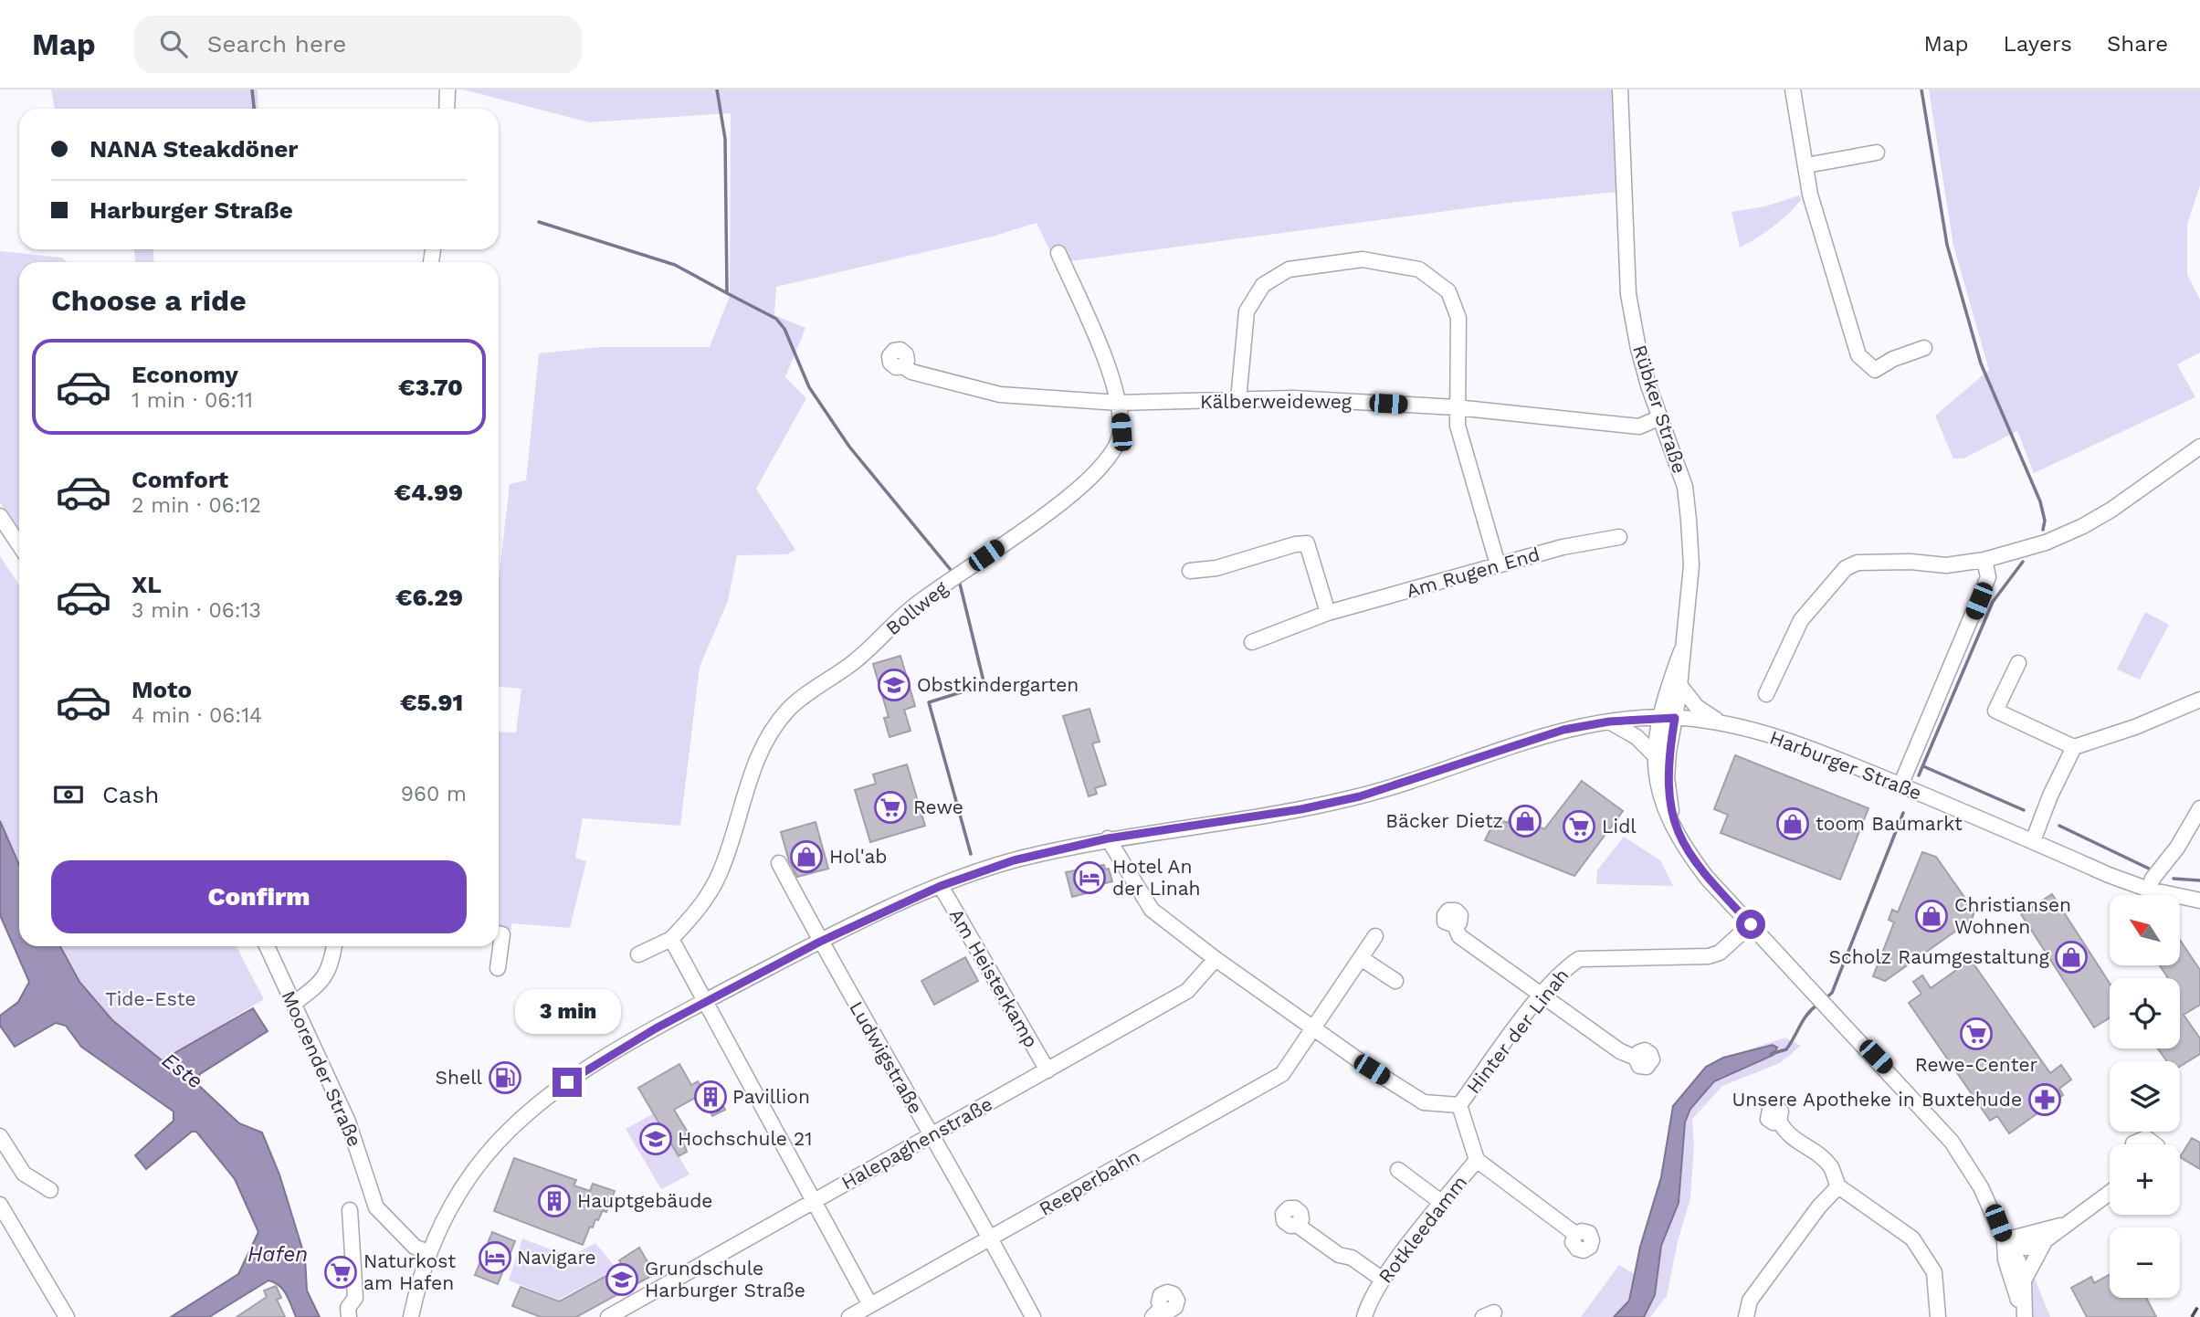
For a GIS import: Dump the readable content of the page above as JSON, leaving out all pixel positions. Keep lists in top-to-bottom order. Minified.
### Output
{"streets":{"street":["Kälberweideweg","Rübker Straße","Am Rugen End","Bollweg","Harburger Straße","Am Heisterkamp","Hinter der Linah","Ludwigstraße","Moorender Straße","Halepaghenstraße","Reeperbahn","Rotkleedamm"]},"crossings":[["Kälberweideweg","Rübker Straße"],["Kälberweideweg","Bollweg"],["Rübker Straße","Harburger Straße"],["Harburger Straße","Am Heisterkamp"],["Harburger Straße","Hinter der Linah"],["Harburger Straße","Ludwigstraße"],["Harburger Straße","Moorender Straße"],["Am Heisterkamp","Halepaghenstraße"],["Hinter der Linah","Halepaghenstraße"],["Hinter der Linah","Reeperbahn"],["Hinter der Linah","Rotkleedamm"],["Ludwigstraße","Halepaghenstraße"],["Ludwigstraße","Reeperbahn"]],"water":["Este","Hafen"],"parks":["Tide-Este"],"places":{"school or university":["Obstkindergarten","Hochschule 21","Grundschule Harburger Straße"],"supermarket":["Rewe","Lidl","Rewe-Center","Naturkost am Hafen"],"shop":["Bäcker Dietz","toom Baumarkt","Hol'ab","Christiansen Wohnen","Scholz Raumgestaltung"],"hotel":["Hotel An der Linah","Navigare"],"fuel station":["Shell"],"building":["Pavillion","Hauptgebäude"],"pharmacy":["Unsere Apotheke in Buxtehude"]},"north":"top left","page":{"header":"Map","search":"Search here","nav":["Map","Layers","Share"],"banner":["NANA Steakdöner","Harburger Straße"],"heading":"Choose a ride","list":[{"name":"Economy","note":"1 min · 06:11","value":"€3.70"},{"name":"Comfort","note":"2 min · 06:12","value":"€4.99"},{"name":"XL","note":"3 min · 06:13","value":"€6.29"},{"name":"Moto","note":"4 min · 06:14","value":"€5.91"}],"pay":["Cash","960 m"],"buttons":"Confirm","map_buttons":["+","−"],"bubble":"3 min"}}
